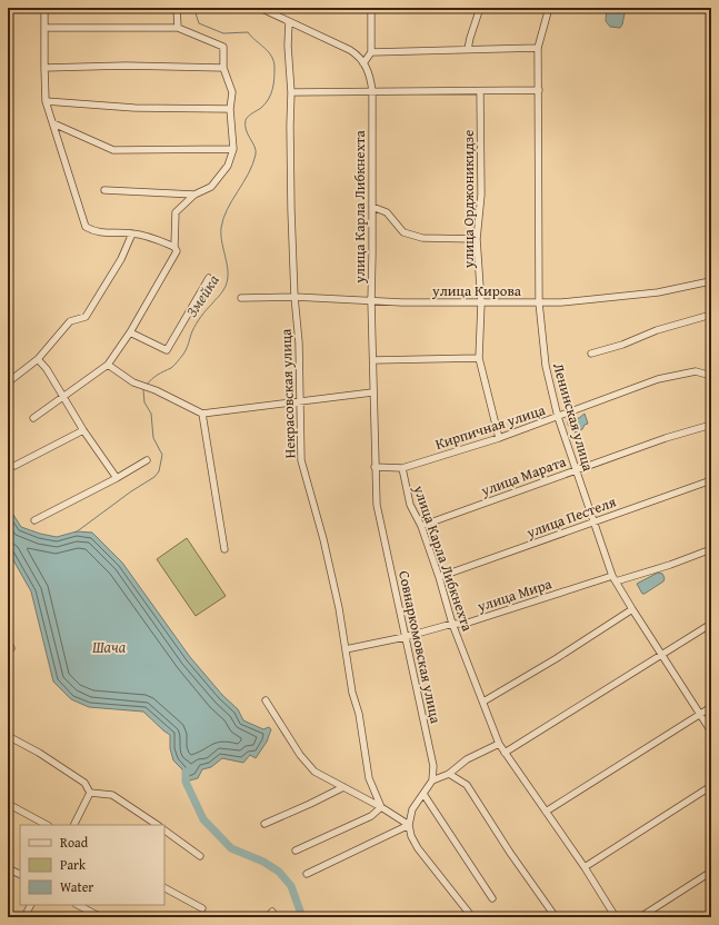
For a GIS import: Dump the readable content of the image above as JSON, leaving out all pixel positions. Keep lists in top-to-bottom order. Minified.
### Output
{"streets":{"street":["улица Орджоникидзе","улица Карла Либкнехта","улица Кирова","Некрасовская улица","Ленинская улица","Кирпичная улица","улица Марата","улица Пестеля","улица Мира","Совнаркомовская улица"]},"crossings":[["улица Орджоникидзе","улица Кирова"],["улица Орджоникидзе","Кирпичная улица"],["улица Карла Либкнехта","улица Кирова"],["улица Карла Либкнехта","Кирпичная улица"],["улица Карла Либкнехта","улица Марата"],["улица Карла Либкнехта","улица Пестеля"],["улица Карла Либкнехта","улица Мира"],["улица Карла Либкнехта","Совнаркомовская улица"],["улица Кирова","Некрасовская улица"],["улица Кирова","Ленинская улица"],["Некрасовская улица","улица Мира"],["Ленинская улица","Кирпичная улица"],["Ленинская улица","улица Марата"],["Ленинская улица","улица Пестеля"],["Ленинская улица","улица Мира"],["улица Мира","Совнаркомовская улица"]],"water":["Змейка","Шача"],"legend":["Road","Park","Water"]}
